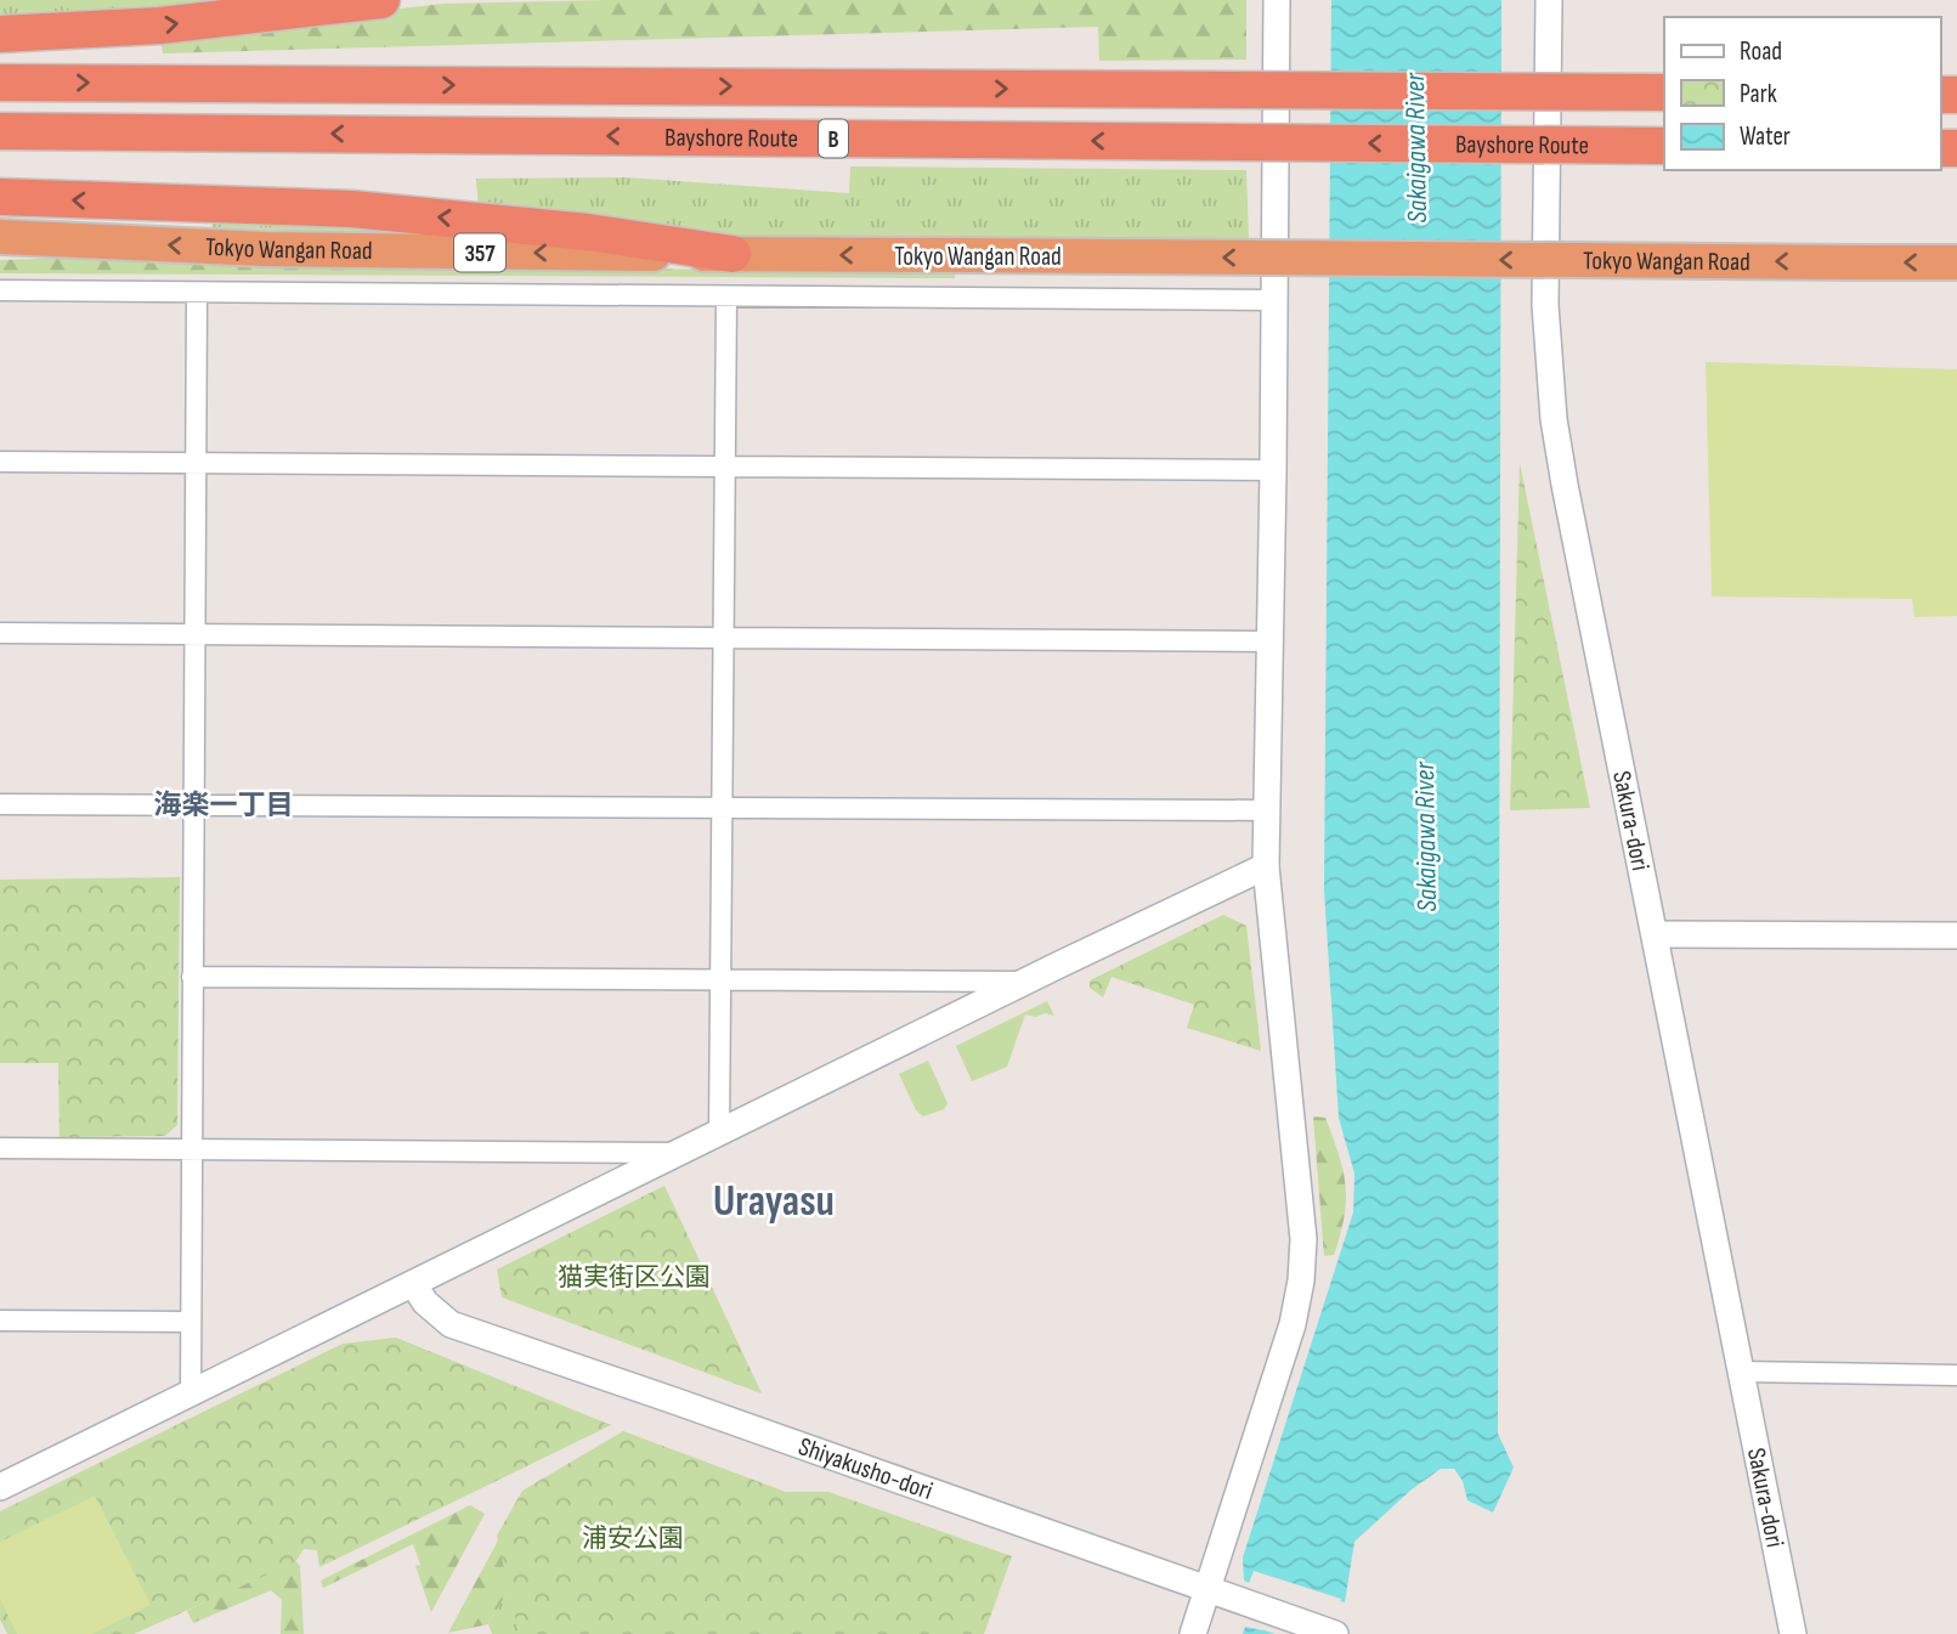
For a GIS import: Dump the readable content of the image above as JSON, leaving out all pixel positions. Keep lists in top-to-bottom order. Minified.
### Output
{"streets":{"highway":["Bayshore Route","B","Tokyo Wangan Road","357"],"street":["Sakura-dori","Shiyakusho-dori"]},"districts":["海楽一丁目","Urayasu"],"water":["Sakaigawa River"],"parks":["猫実街区公園","浦安公園"],"legend":["Road","Park","Water"]}
